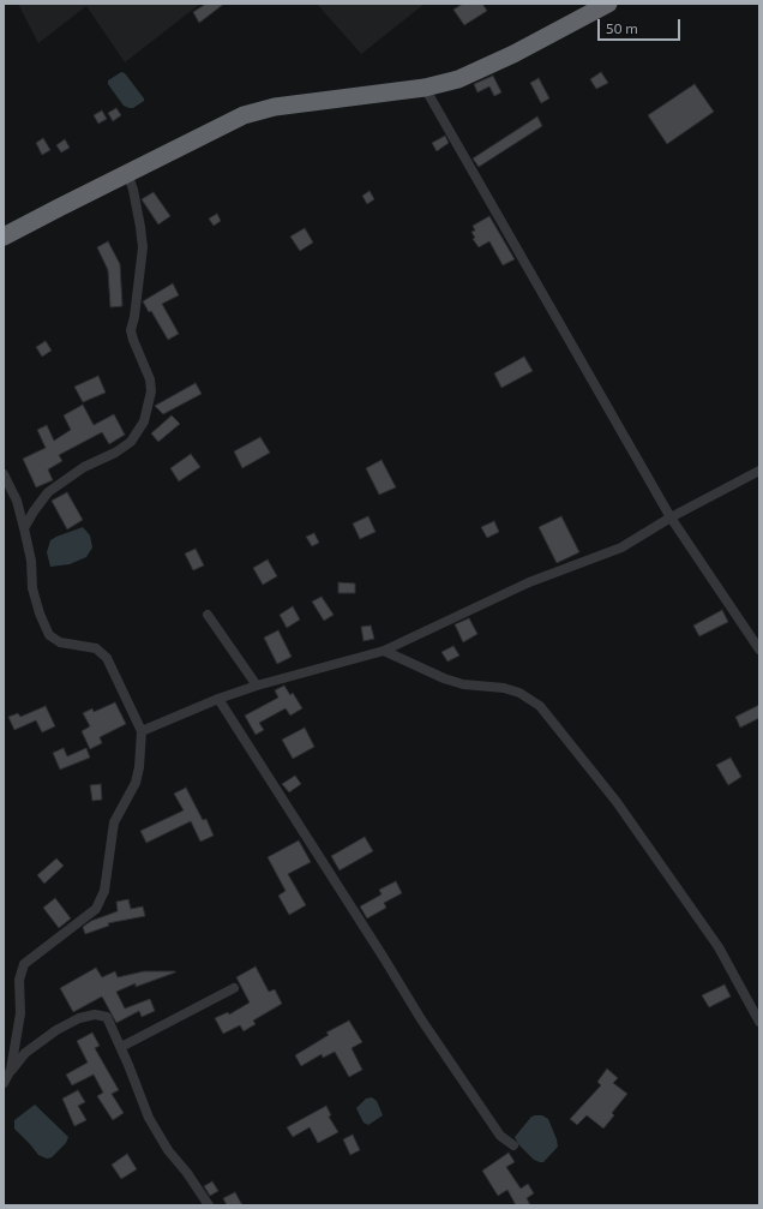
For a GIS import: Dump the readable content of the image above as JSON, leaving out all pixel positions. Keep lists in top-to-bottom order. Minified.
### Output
{"scale_bar":"50 m"}
